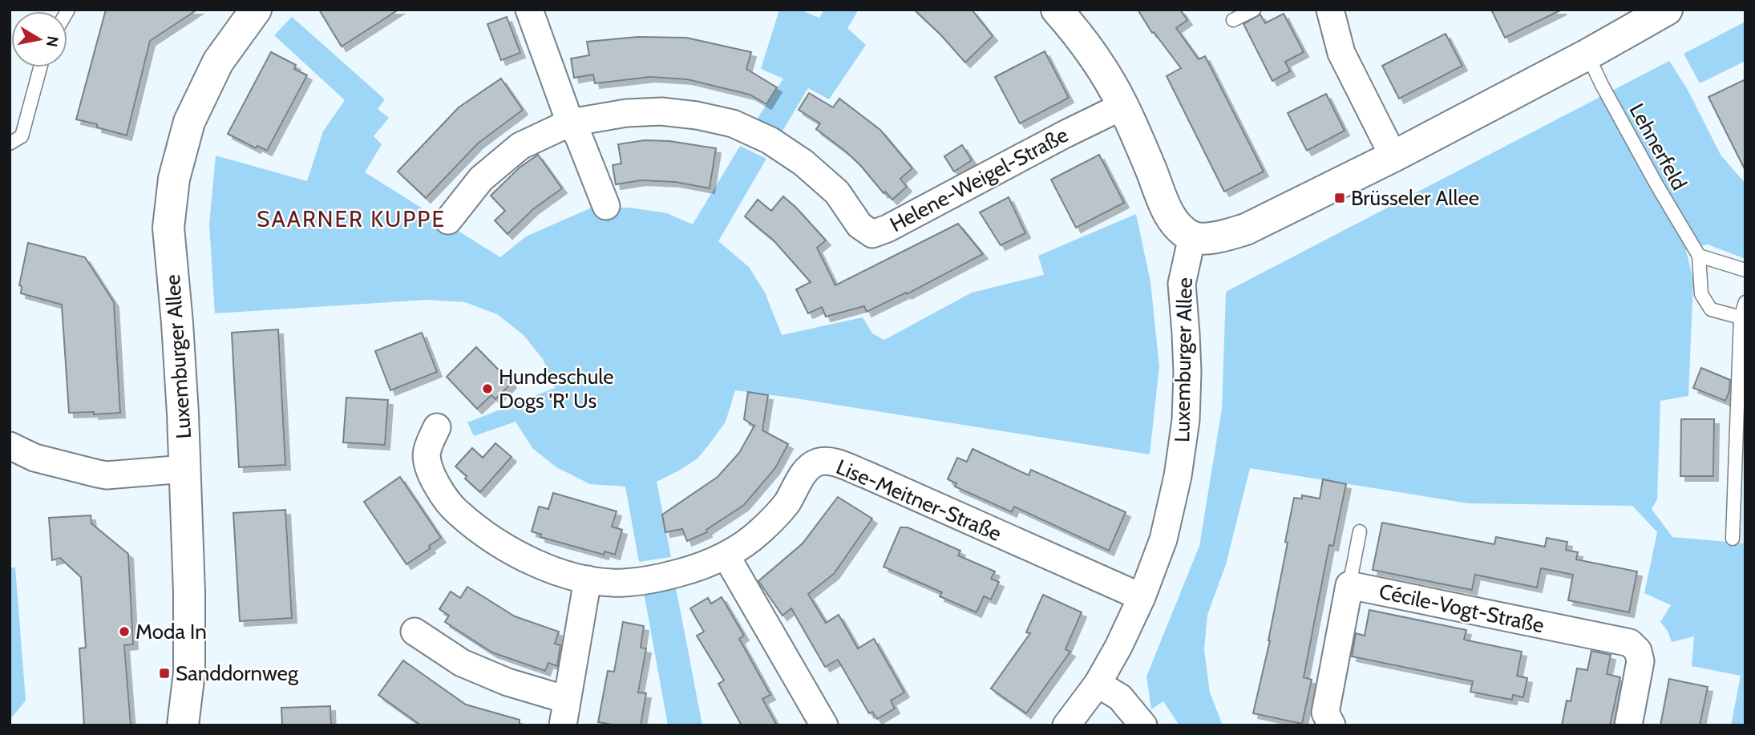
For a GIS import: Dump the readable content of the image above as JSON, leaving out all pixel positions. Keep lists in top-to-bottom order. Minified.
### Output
{"streets":{"street":["Helene-Weigel-Straße","Luxemburger Allee","Lise-Meitner-Straße","Cécile-Vogt-Straße"],"lane":["Lehnerfeld"]},"crossings":[["Luxemburger Allee","Lise-Meitner-Straße"]],"districts":["SAARNER KUPPE"],"places":{"transit":["Brüsseler Allee","Sanddornweg"],"other":["Hundeschule Dogs 'R' Us","Moda In"]},"north":"right"}
